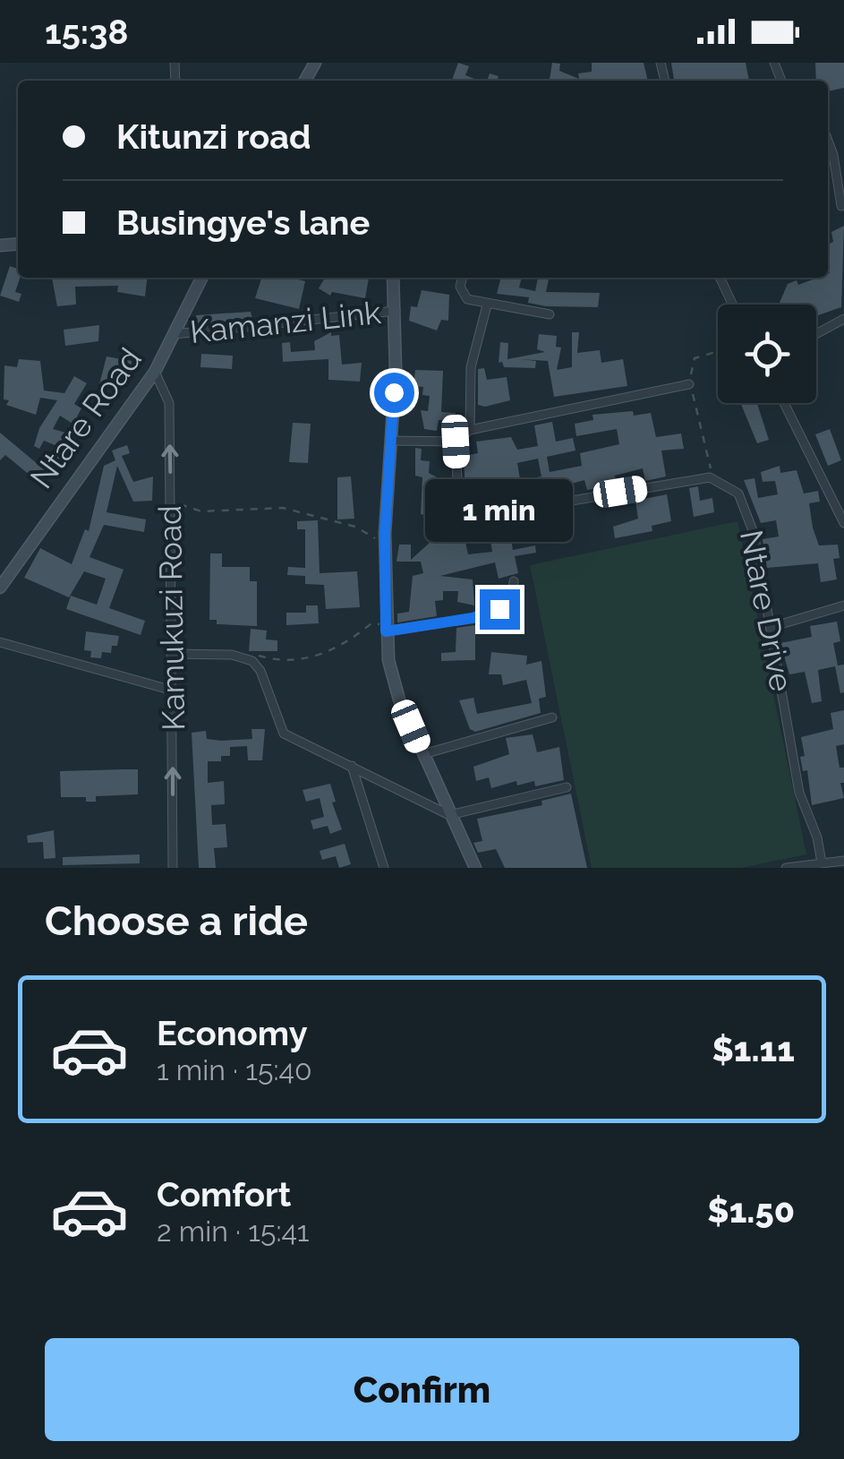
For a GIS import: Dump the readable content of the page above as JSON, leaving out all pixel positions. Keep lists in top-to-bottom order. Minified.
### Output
{"streets":{"street":["Kamanzi Link","Ntare Road","Ntare Drive","Kamukuzi Road"]},"crossings":[["Kamanzi Link","Ntare Road"],["Ntare Road","Kamukuzi Road"]],"one_way":["Kamukuzi Road"],"page":{"status":"15:38","banner":["Kitunzi road","Busingye's lane"],"bubble":"1 min","heading":"Choose a ride","list":[{"name":"Economy","note":"1 min · 15:40","value":"$1.11"},{"name":"Comfort","note":"2 min · 15:41","value":"$1.50"}],"buttons":"Confirm"}}
